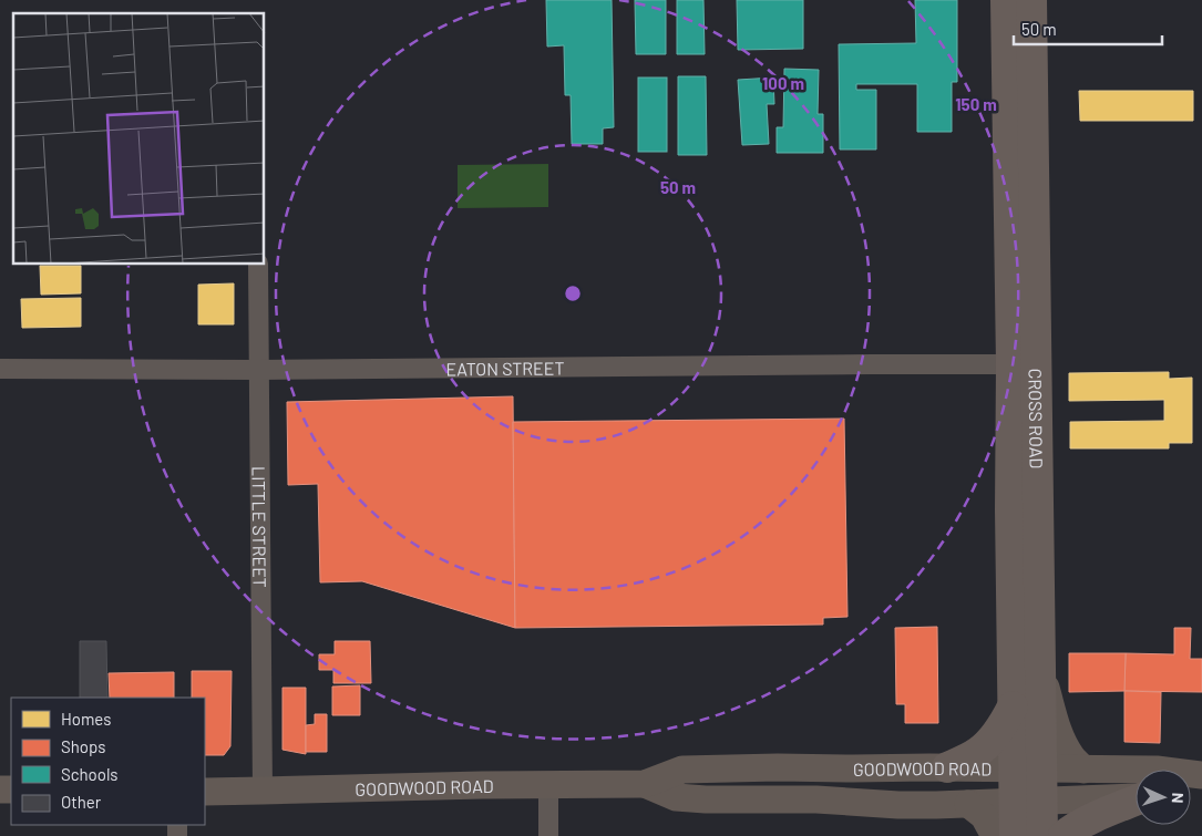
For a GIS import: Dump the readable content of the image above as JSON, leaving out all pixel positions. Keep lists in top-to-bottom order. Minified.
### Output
{"streets":{"highway":["CROSS ROAD"],"main road":["GOODWOOD ROAD"],"street":["EATON STREET","LITTLE STREET"]},"crossings":[["EATON STREET","CROSS ROAD"],["EATON STREET","LITTLE STREET"],["CROSS ROAD","GOODWOOD ROAD"],["LITTLE STREET","GOODWOOD ROAD"]],"legend":["Homes","Shops","Schools","Other"],"scale_bar":"50 m","north":"right","rings":["100 m","150 m","50 m"]}
